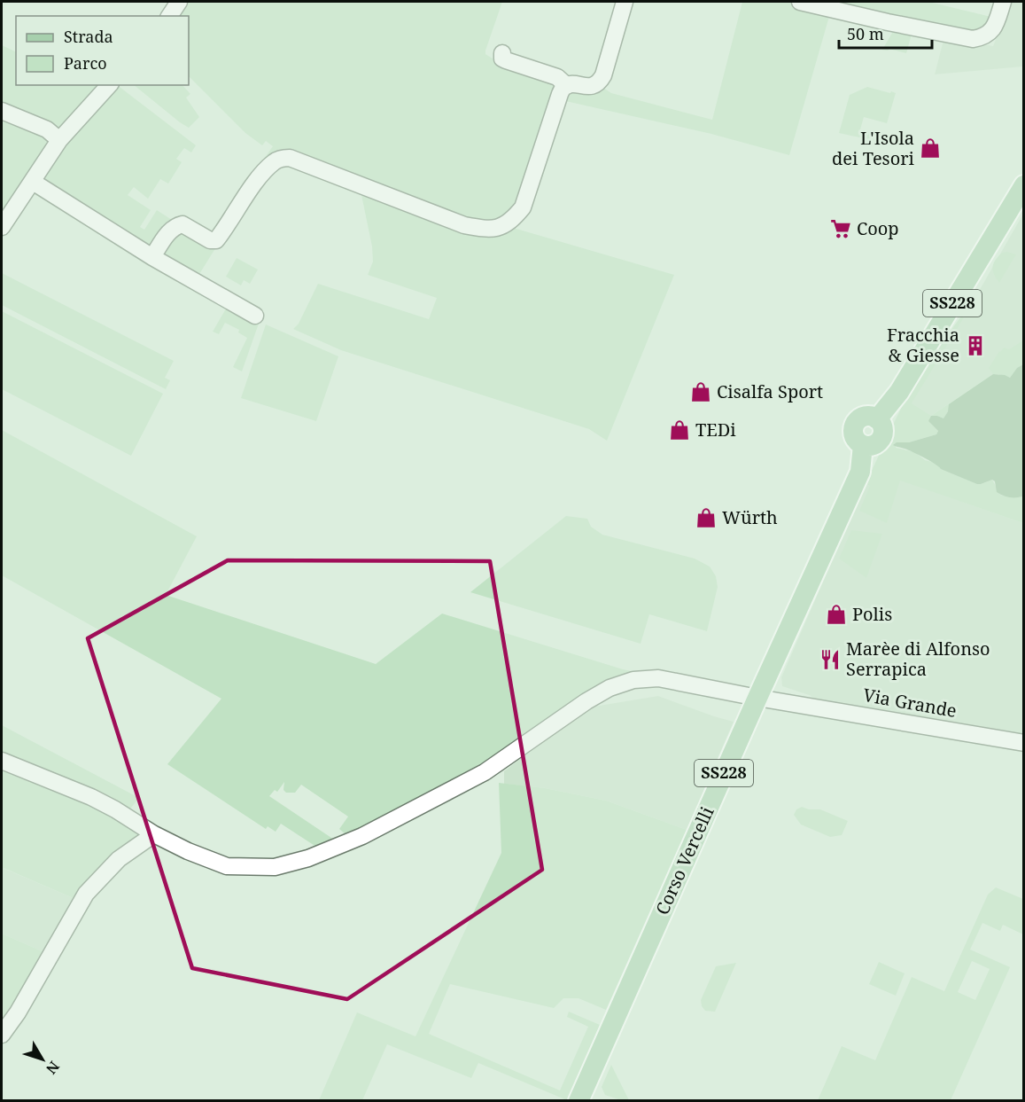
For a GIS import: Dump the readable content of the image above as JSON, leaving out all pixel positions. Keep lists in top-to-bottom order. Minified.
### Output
{"streets":{"main road":["SS228","Corso Vercelli"],"street":["Via Grande"]},"crossings":[["Via Grande","Corso Vercelli"]],"places":{"shop":["L'Isola dei Tesori","Cisalfa Sport","TEDi","Würth","Polis"],"supermarket":["Coop"],"building":["Fracchia & Giesse"],"restaurant":["Marèe di Alfonso Serrapica"]},"legend":["Strada","Parco"],"scale_bar":"50 m","north":"bottom right"}
